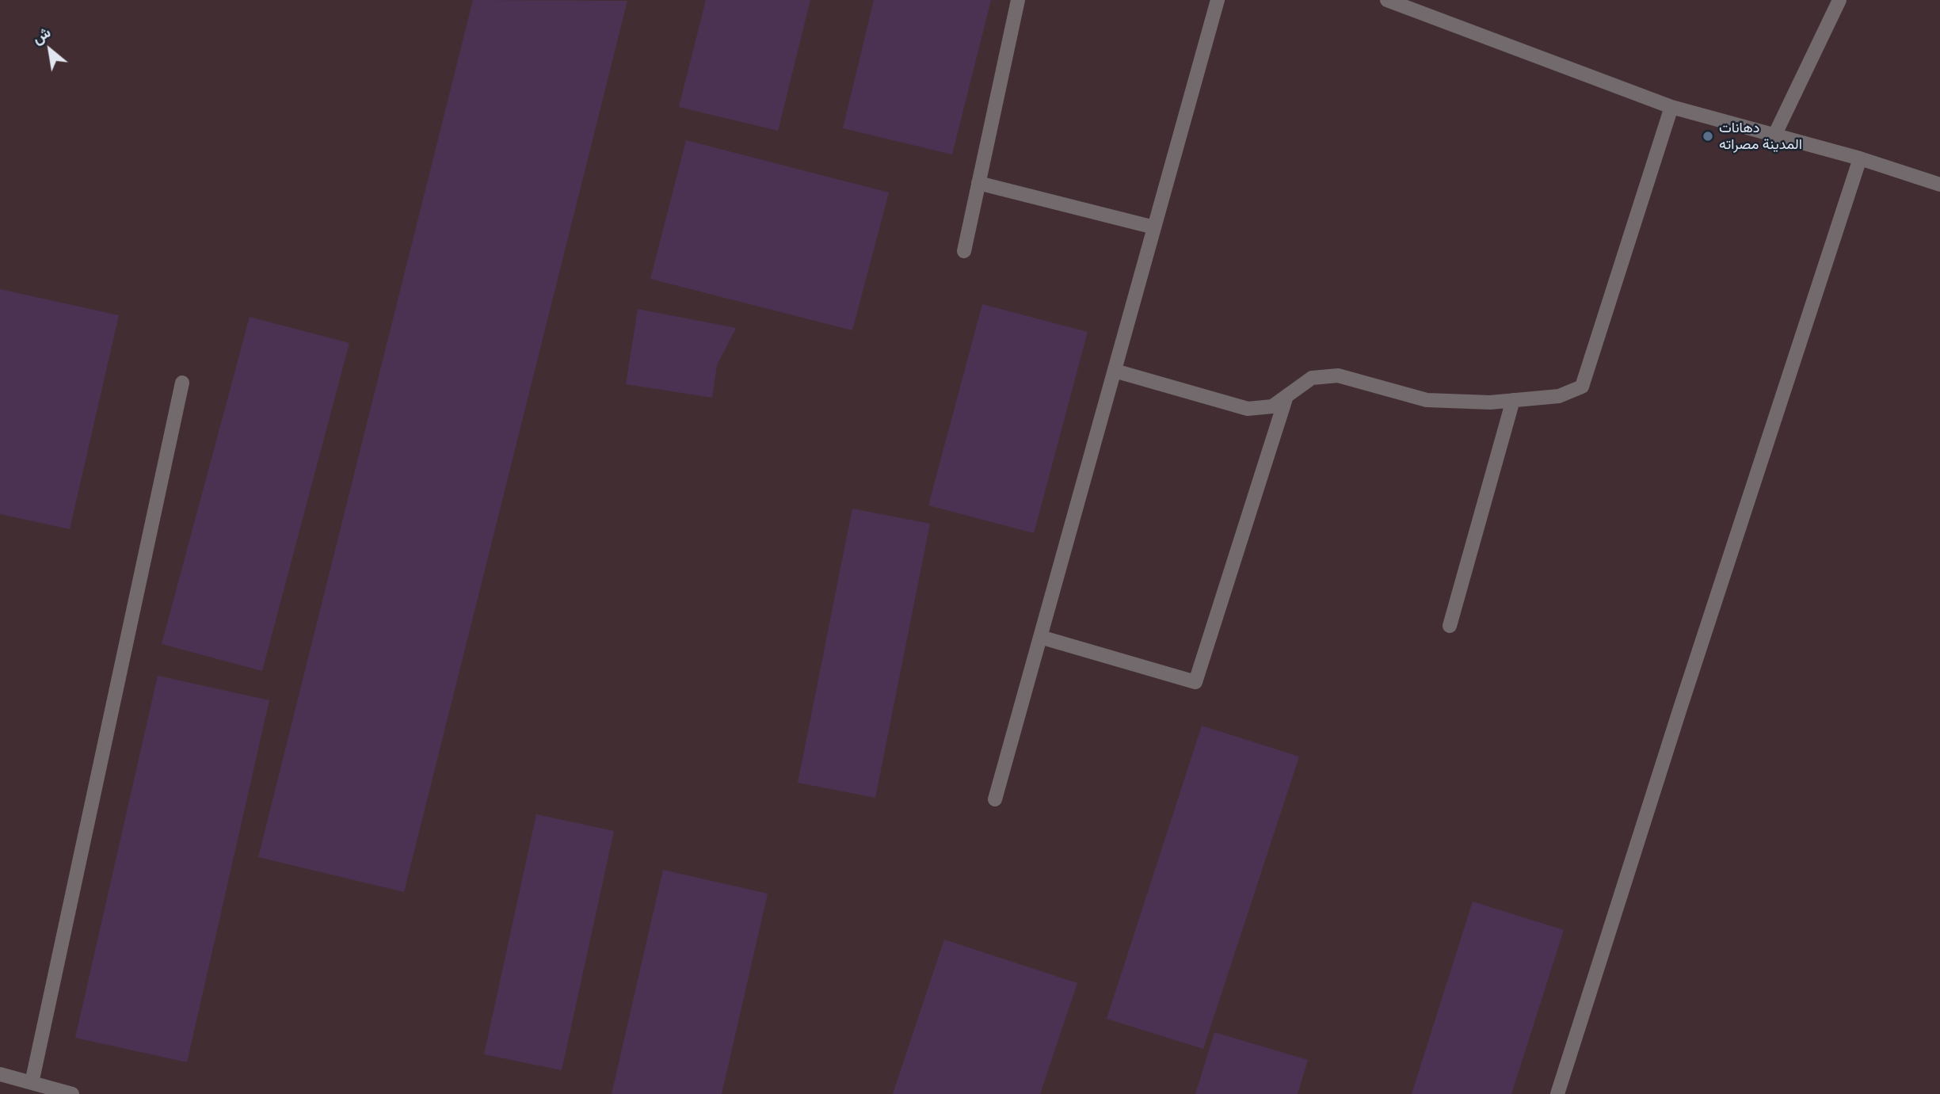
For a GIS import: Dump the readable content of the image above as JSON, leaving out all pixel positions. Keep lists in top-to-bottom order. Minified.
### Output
{"places":["دهانات المدينة مصراته"],"north":"top left"}
